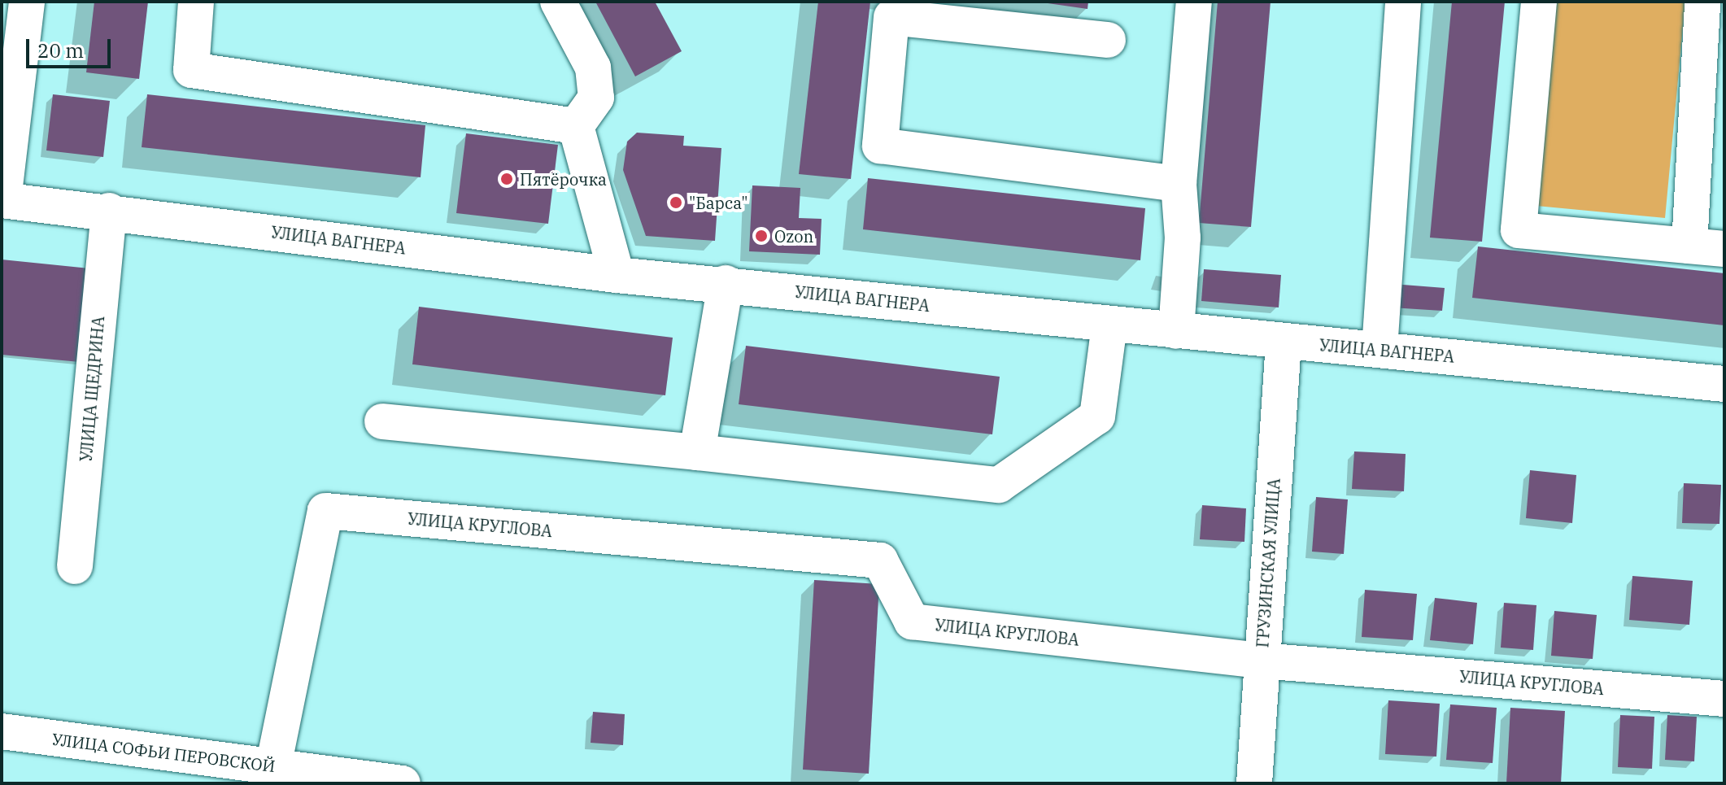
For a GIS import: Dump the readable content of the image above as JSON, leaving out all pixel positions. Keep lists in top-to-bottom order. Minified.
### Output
{"streets":{"street":["УЛИЦА ВАГНЕРА","УЛИЦА ЩЕДРИНА","УЛИЦА КРУГЛОВА","ГРУЗИНСКАЯ УЛИЦА","УЛИЦА СОФЬИ ПЕРОВСКОЙ"]},"crossings":[["УЛИЦА ВАГНЕРА","УЛИЦА ЩЕДРИНА"],["УЛИЦА ВАГНЕРА","ГРУЗИНСКАЯ УЛИЦА"],["УЛИЦА КРУГЛОВА","ГРУЗИНСКАЯ УЛИЦА"],["УЛИЦА КРУГЛОВА","УЛИЦА СОФЬИ ПЕРОВСКОЙ"]],"places":["Пятёрочка","\"Барса\"","Ozon"],"scale_bar":"20 m"}
